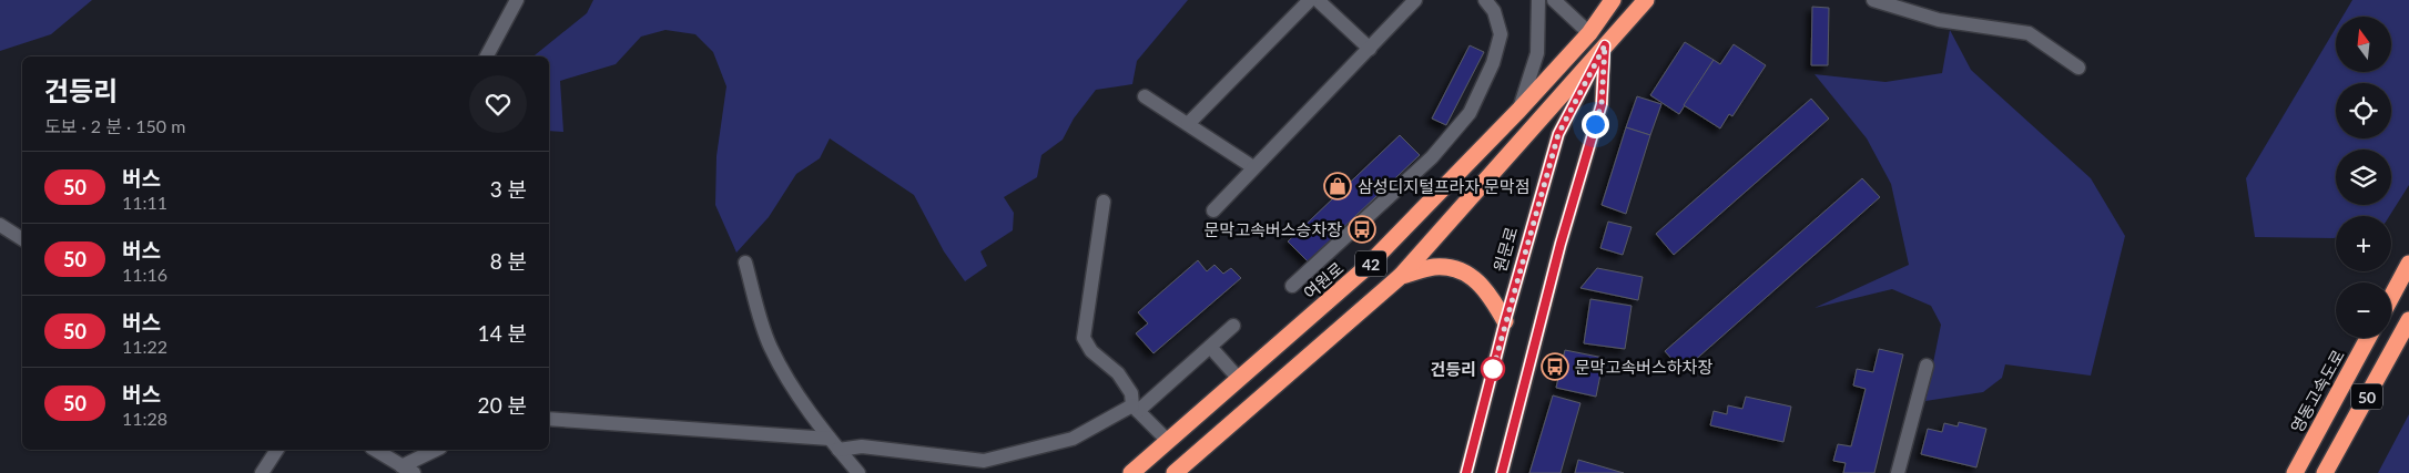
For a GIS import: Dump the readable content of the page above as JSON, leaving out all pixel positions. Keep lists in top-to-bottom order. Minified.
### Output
{"streets":{"highway":["42","여원로","영동고속도로","50"],"main road":["원문로"]},"crossings":[["원문로","42"]],"places":{"shop":["삼성디지털프라자 문막점"],"bus stop":["문막고속버스승차장","문막고속버스하차장"],"other":["건등리"]},"lines":["bus line 50"],"north":"top","page":{"map_buttons":["+","−"],"heading":["건등리","도보 · 2 분 · 150 m"],"list":[{"mark":"50","name":"버스","note":"11:11","value":"3 분"},{"mark":"50","name":"버스","note":"11:16","value":"8 분"},{"mark":"50","name":"버스","note":"11:22","value":"14 분"},{"mark":"50","name":"버스","note":"11:28","value":"20 분"}]}}
